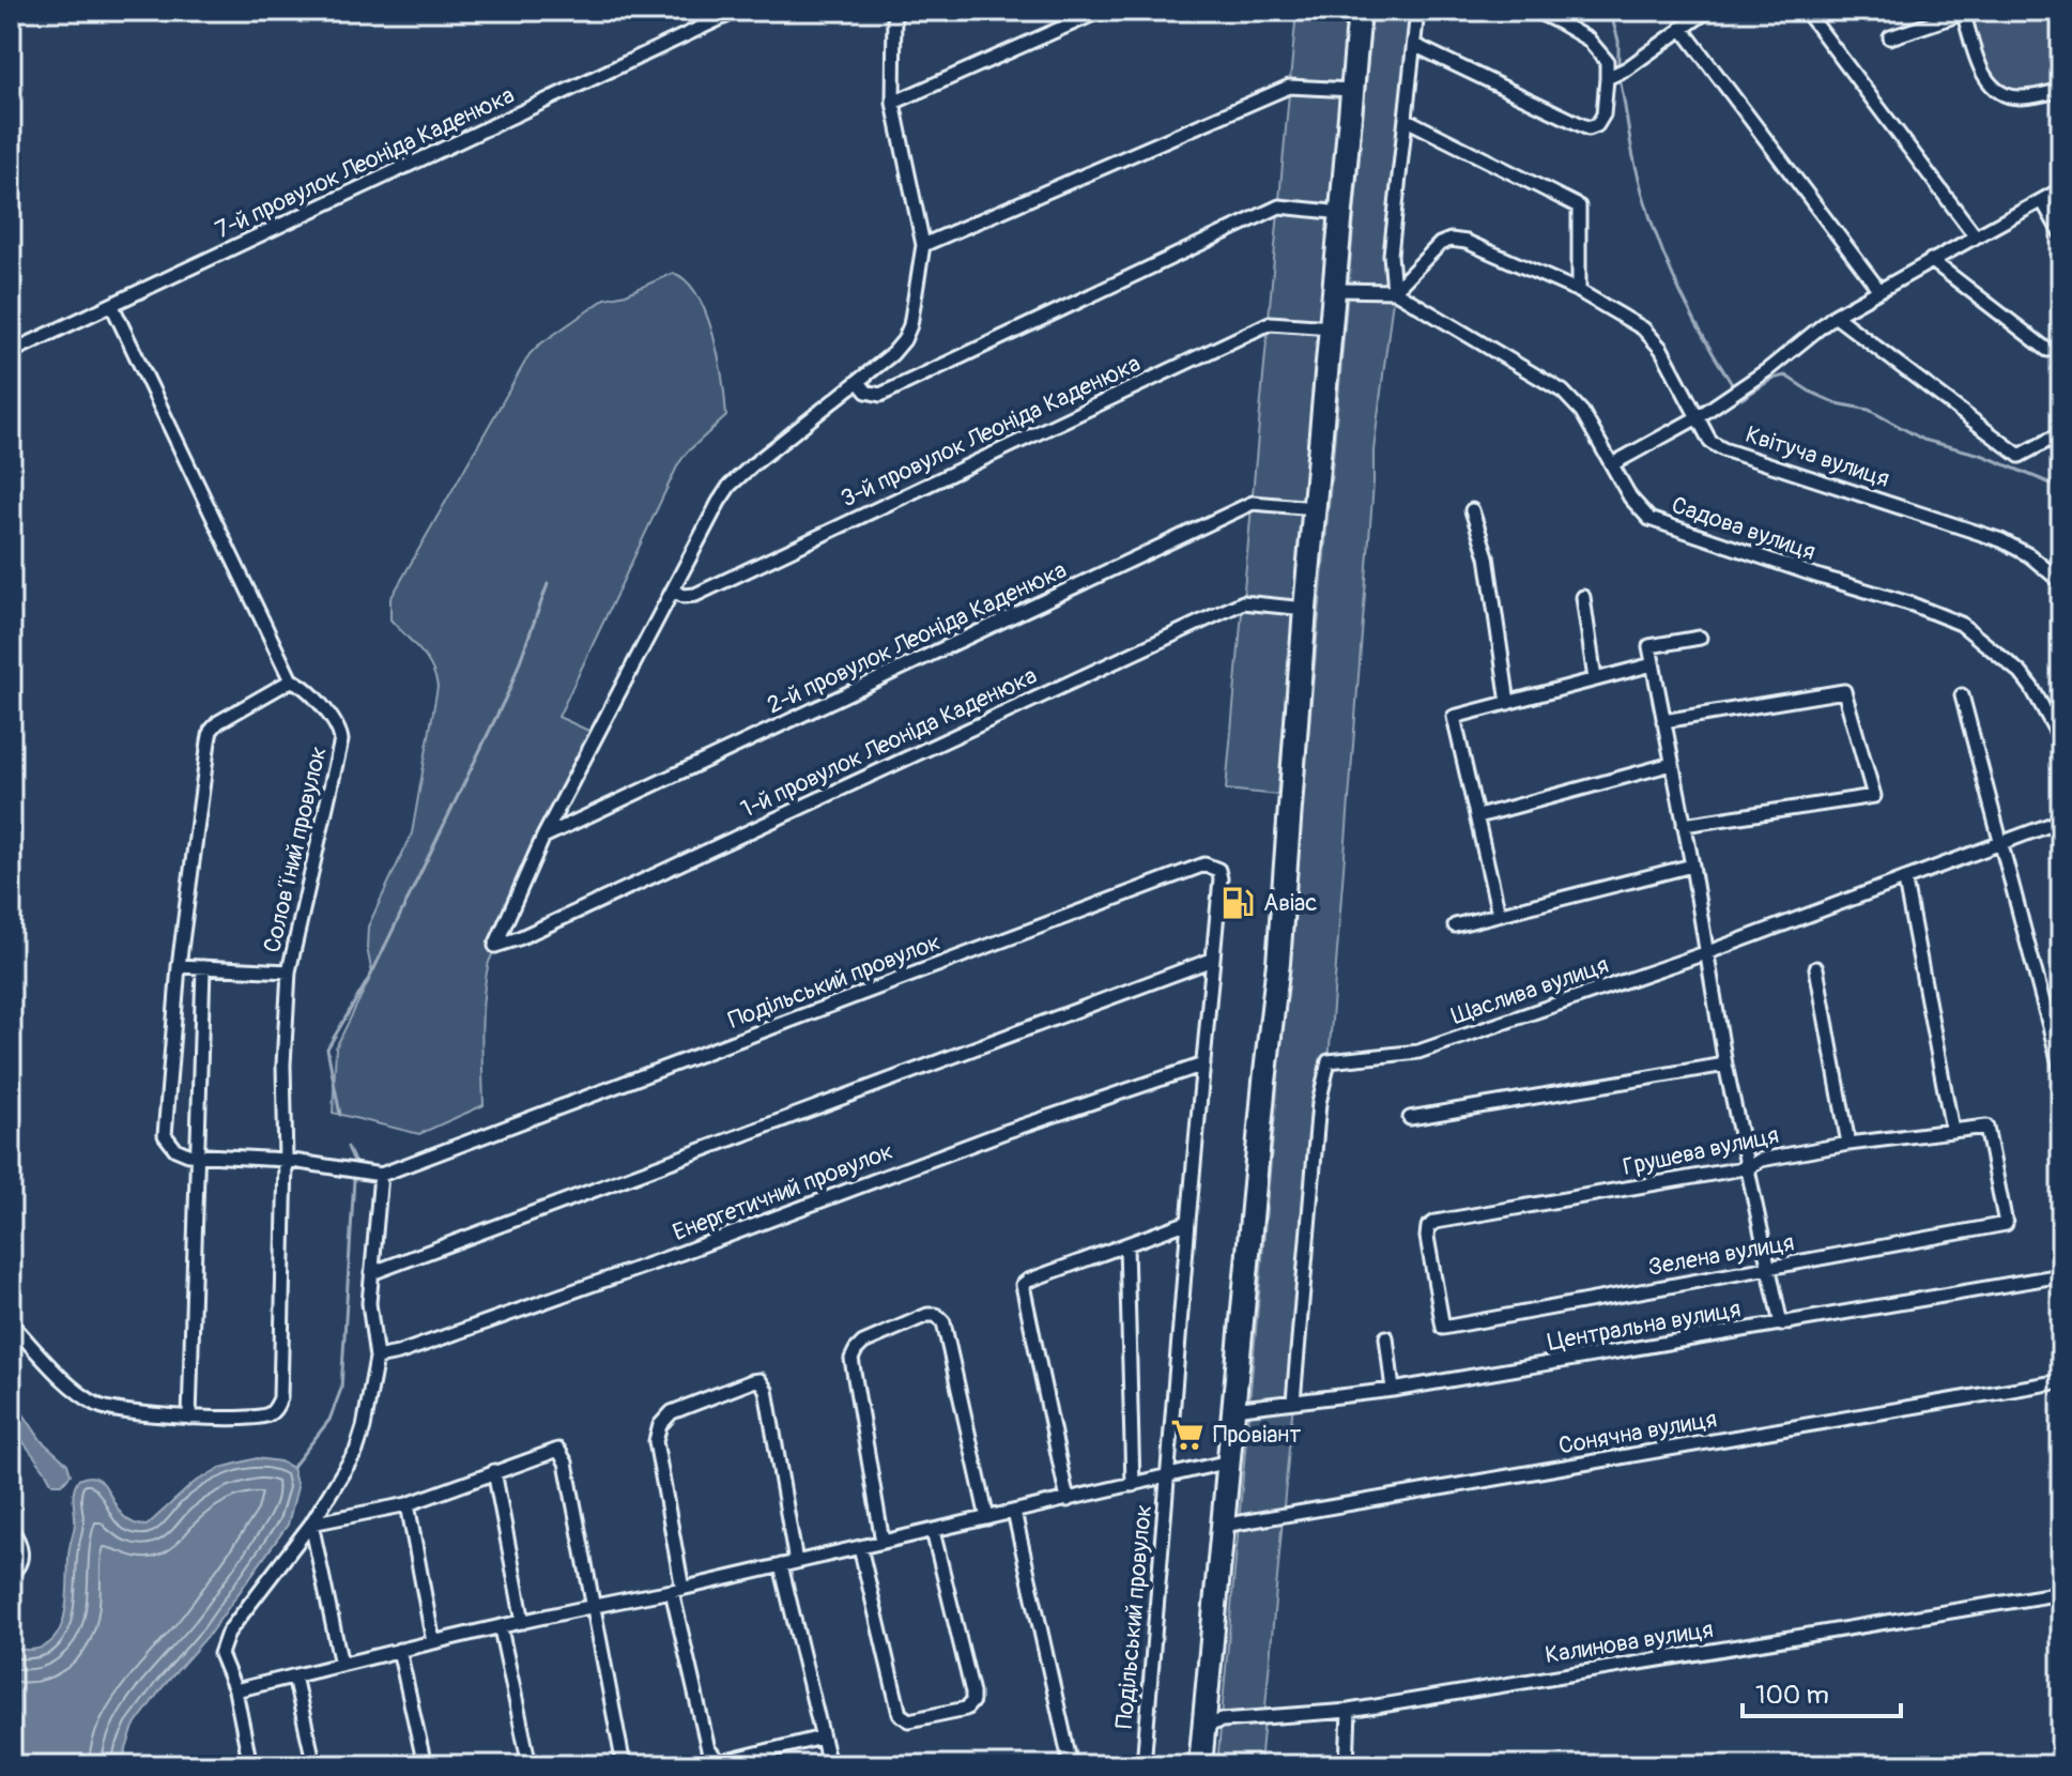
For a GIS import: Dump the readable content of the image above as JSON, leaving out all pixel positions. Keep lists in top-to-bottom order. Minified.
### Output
{"streets":{"street":["7-й провулок Леоніда Каденюка","3-й провулок Леоніда Каденюка","Квітуча вулиця","Садова вулиця","2-й провулок Леоніда Каденюка","1-й провулок Леоніда Каденюка","Соловʼїний провулок","Подільський провулок","Щаслива вулиця","Грушева вулиця","Енергетичний провулок","Зелена вулиця","Центральна вулиця","Сонячна вулиця","Калинова вулиця"]},"crossings":[["Квітуча вулиця","Садова вулиця"],["2-й провулок Леоніда Каденюка","1-й провулок Леоніда Каденюка"],["Подільський провулок","Енергетичний провулок"],["Щаслива вулиця","Центральна вулиця"],["Грушева вулиця","Зелена вулиця"]],"places":{"fuel station":["Авіас"],"supermarket":["Провіант"]},"scale_bar":"100 m"}
